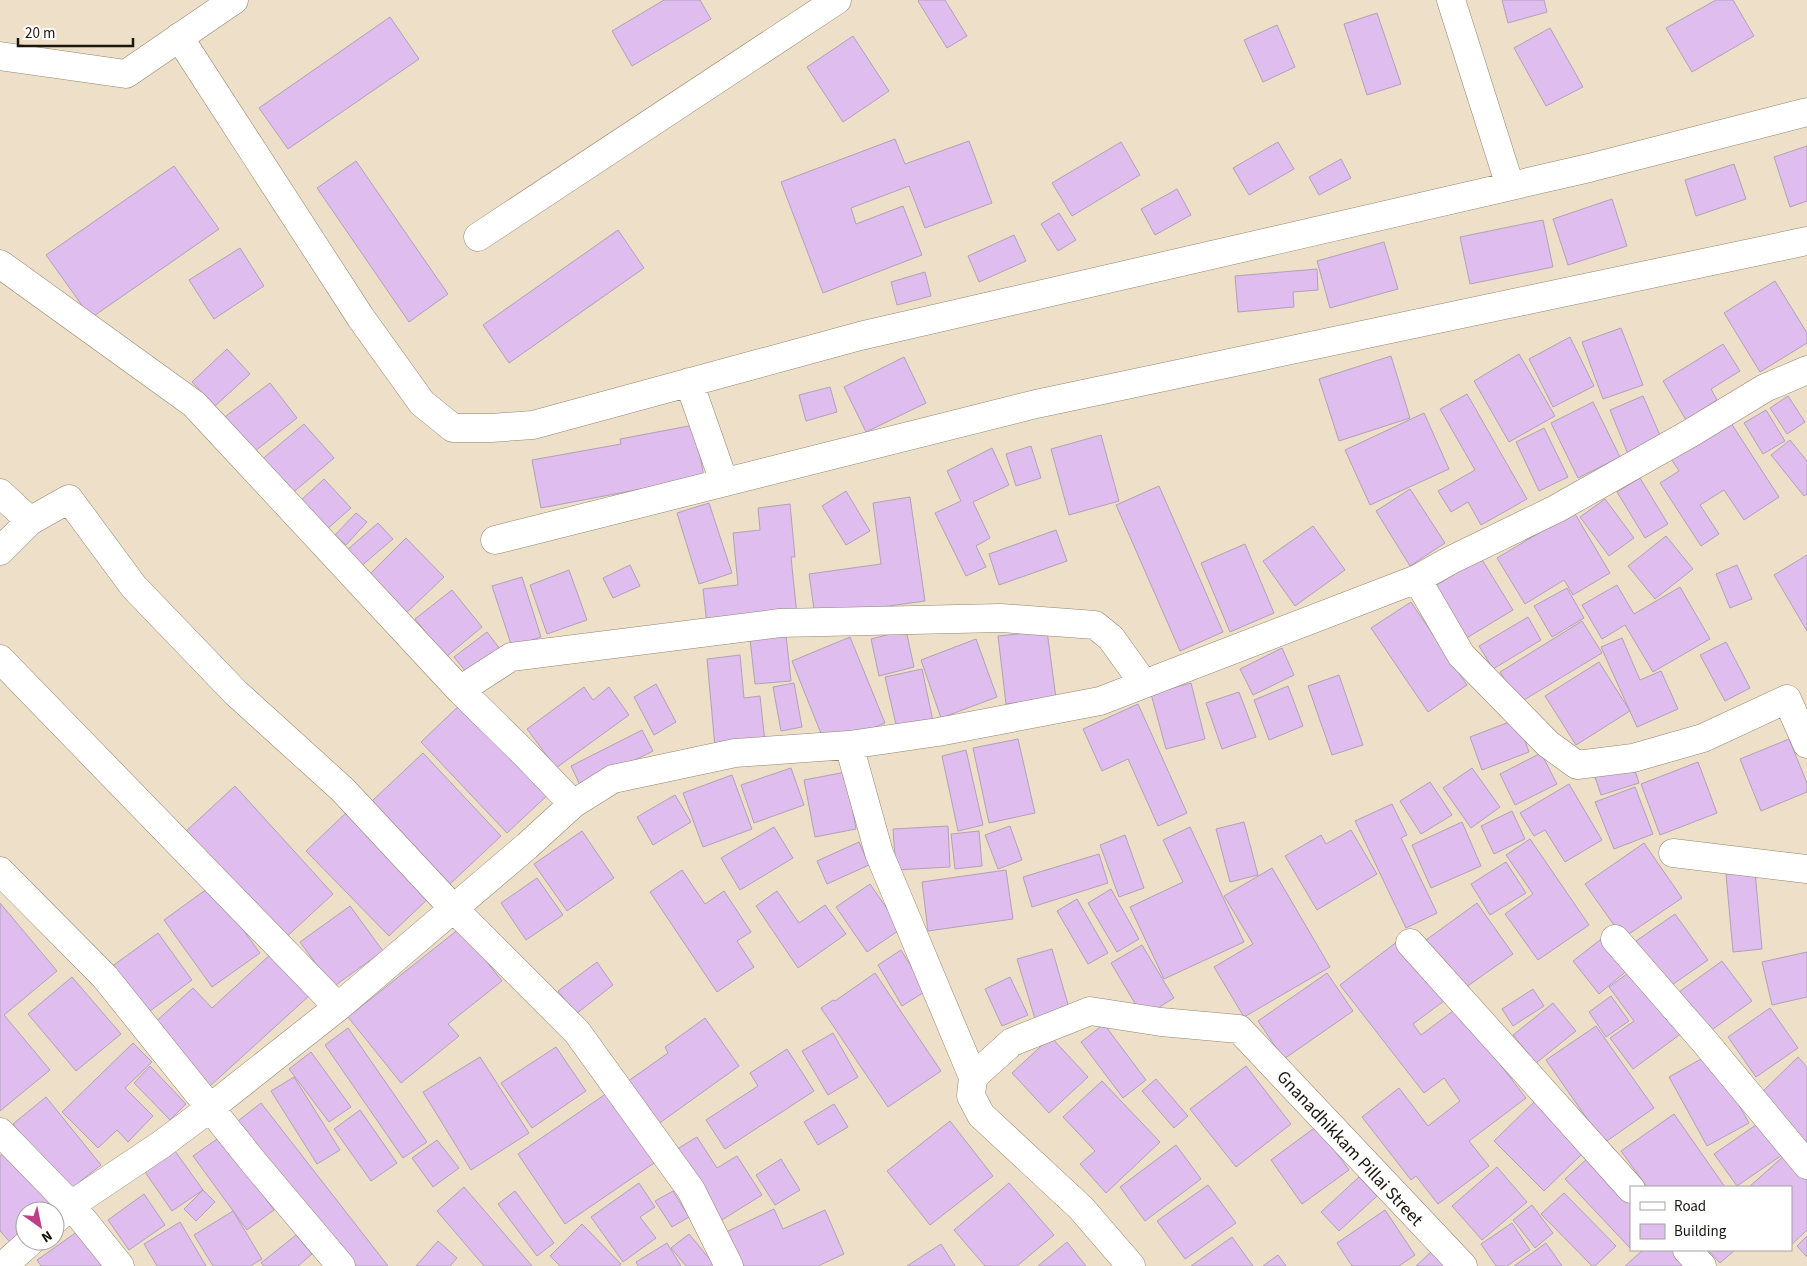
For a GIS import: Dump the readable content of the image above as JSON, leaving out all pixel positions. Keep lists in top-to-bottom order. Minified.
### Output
{"streets":{"street":["Gnanadhikkam Pillai Street"]},"legend":["Road","Building"],"scale_bar":"20 m","north":"bottom right"}
